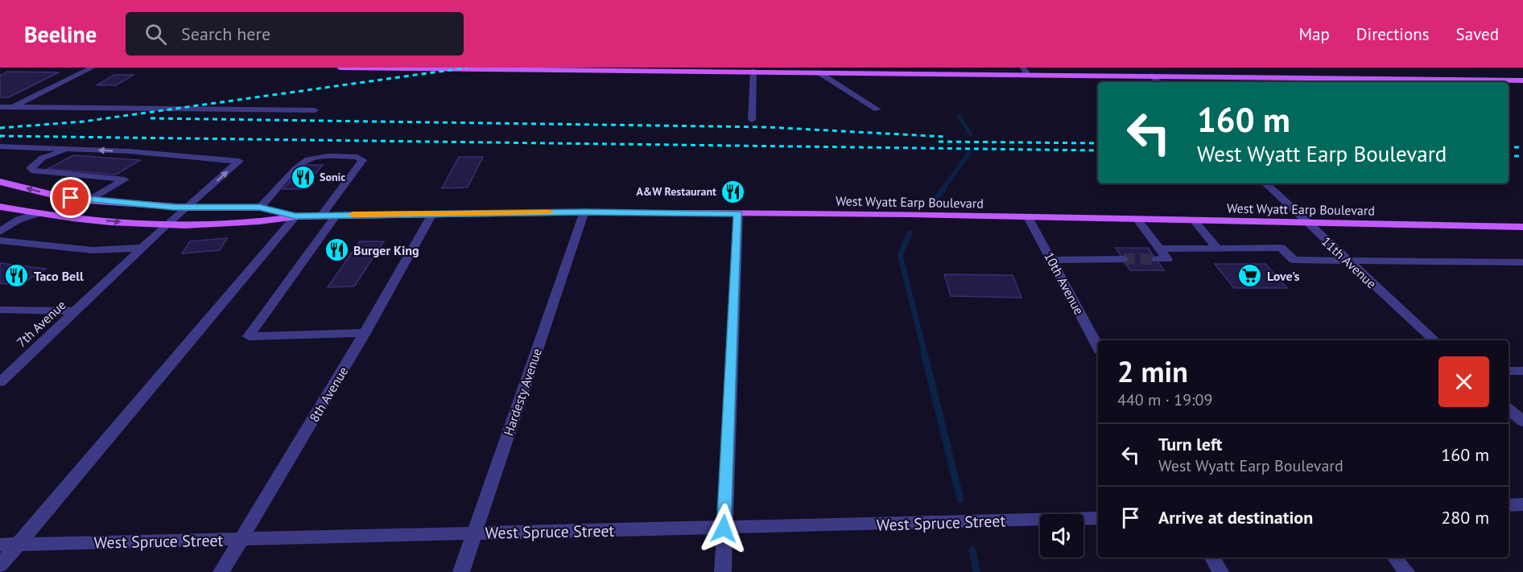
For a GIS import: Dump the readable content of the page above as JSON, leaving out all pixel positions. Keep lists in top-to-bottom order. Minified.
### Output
{"streets":{"main road":["West Wyatt Earp Boulevard"],"street":["11th Avenue","10th Avenue","7th Avenue","Hardesty Avenue","8th Avenue","West Spruce Street"]},"crossings":[["West Wyatt Earp Boulevard","11th Avenue"],["West Wyatt Earp Boulevard","10th Avenue"],["West Wyatt Earp Boulevard","7th Avenue"],["West Wyatt Earp Boulevard","Hardesty Avenue"],["West Wyatt Earp Boulevard","8th Avenue"],["Hardesty Avenue","West Spruce Street"],["8th Avenue","West Spruce Street"]],"places":{"restaurant":["Sonic","A&W Restaurant","Burger King","Taco Bell"],"supermarket":["Love's"]},"page":{"header":"Beeline","search":"Search here","nav":["Map","Directions","Saved"],"turn":["160 m","West Wyatt Earp Boulevard"],"heading":["2 min","440 m · 19:09"],"list":[{"name":"Turn left","note":"West Wyatt Earp Boulevard","value":"160 m"},{"name":"Arrive at destination","value":"280 m"}]}}
